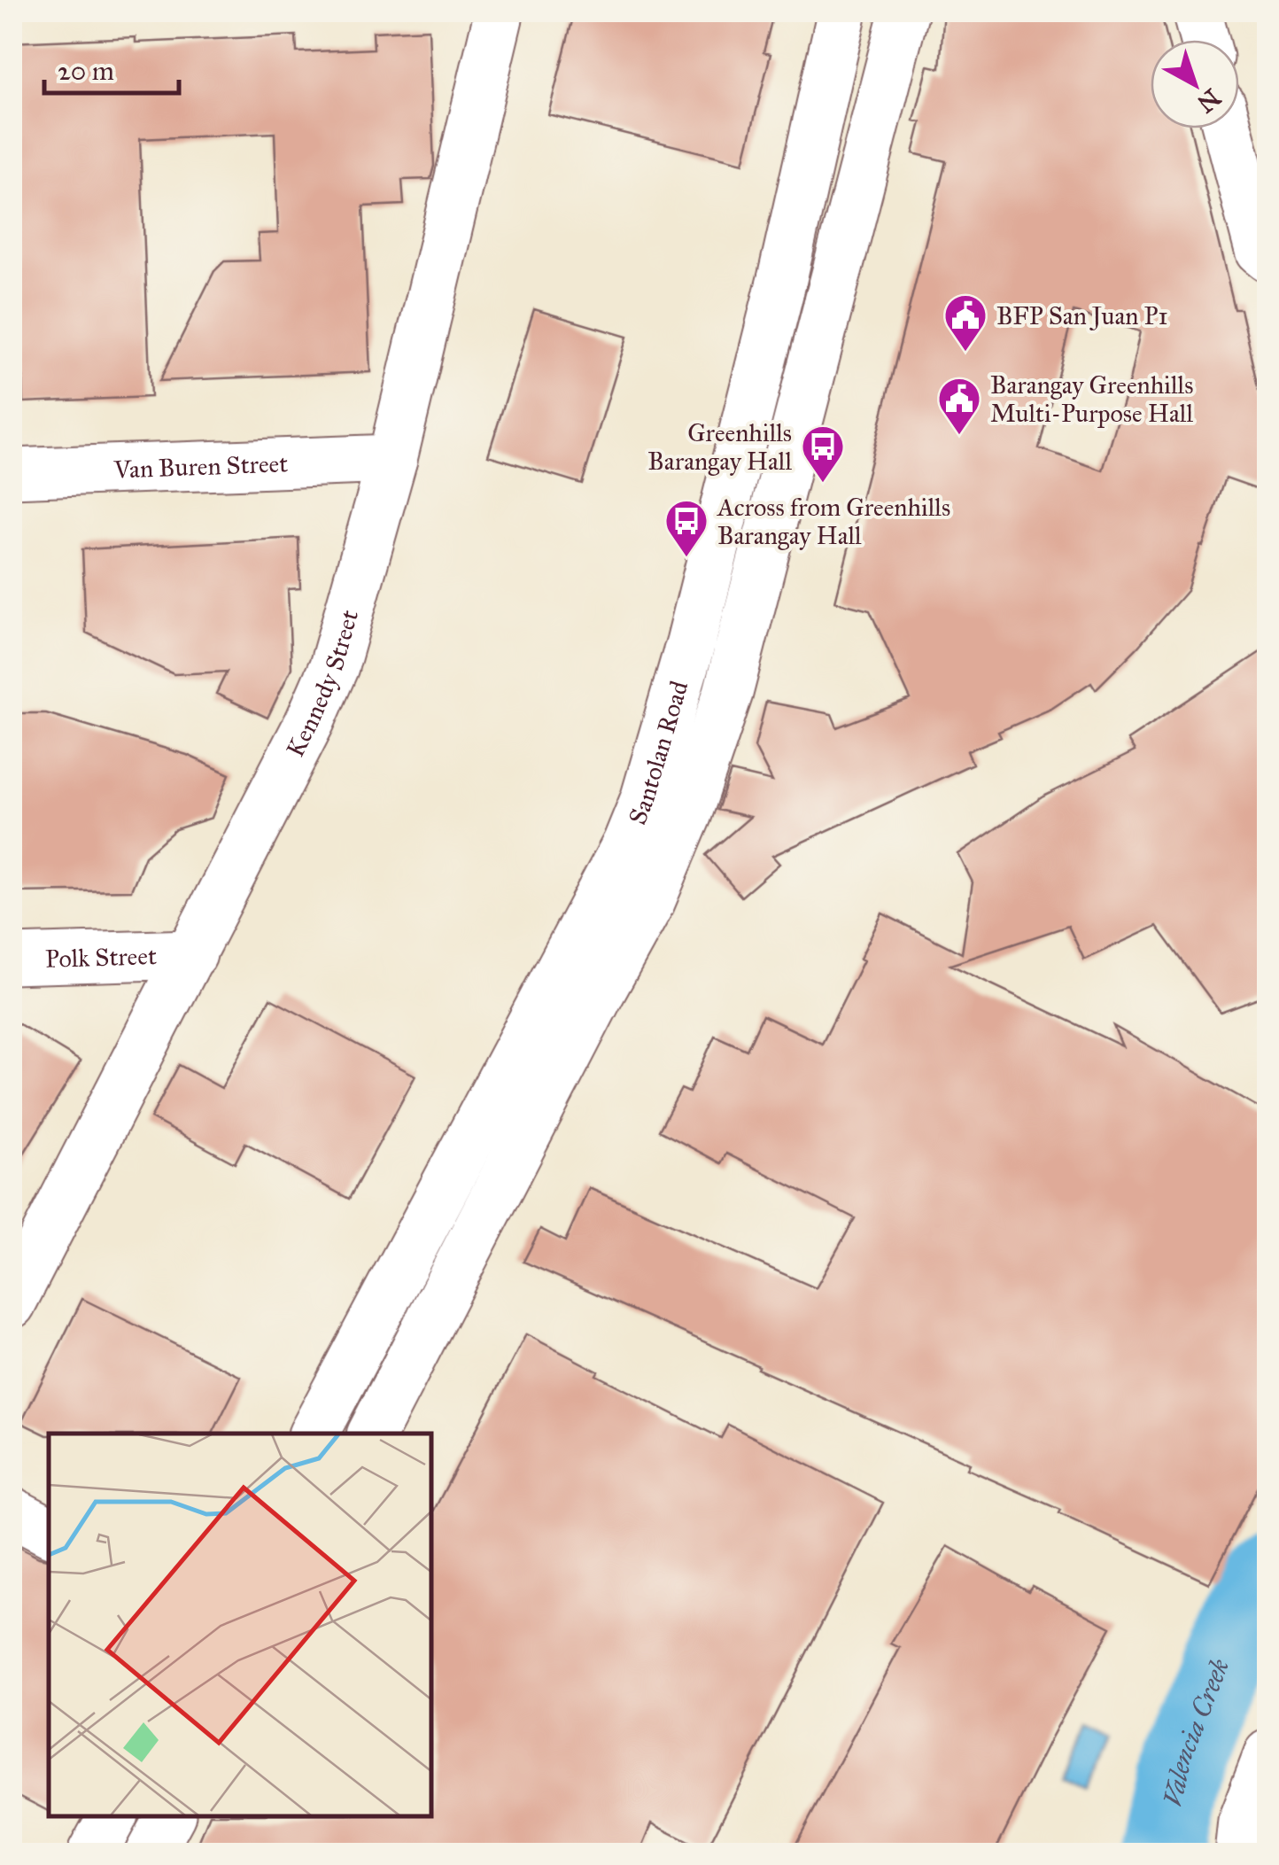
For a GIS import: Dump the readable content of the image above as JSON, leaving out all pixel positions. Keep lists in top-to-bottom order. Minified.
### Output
{"streets":{"main road":["Van Buren Street","Kennedy Street","Santolan Road","Polk Street"]},"crossings":[["Van Buren Street","Kennedy Street"],["Kennedy Street","Polk Street"]],"water":["Valencia Creek"],"places":{"public building":["BFP San Juan P1","Barangay Greenhills Multi-Purpose Hall"],"bus stop":["Greenhills Barangay Hall","Across from Greenhills Barangay Hall"]},"scale_bar":"20 m","north":"bottom right"}
